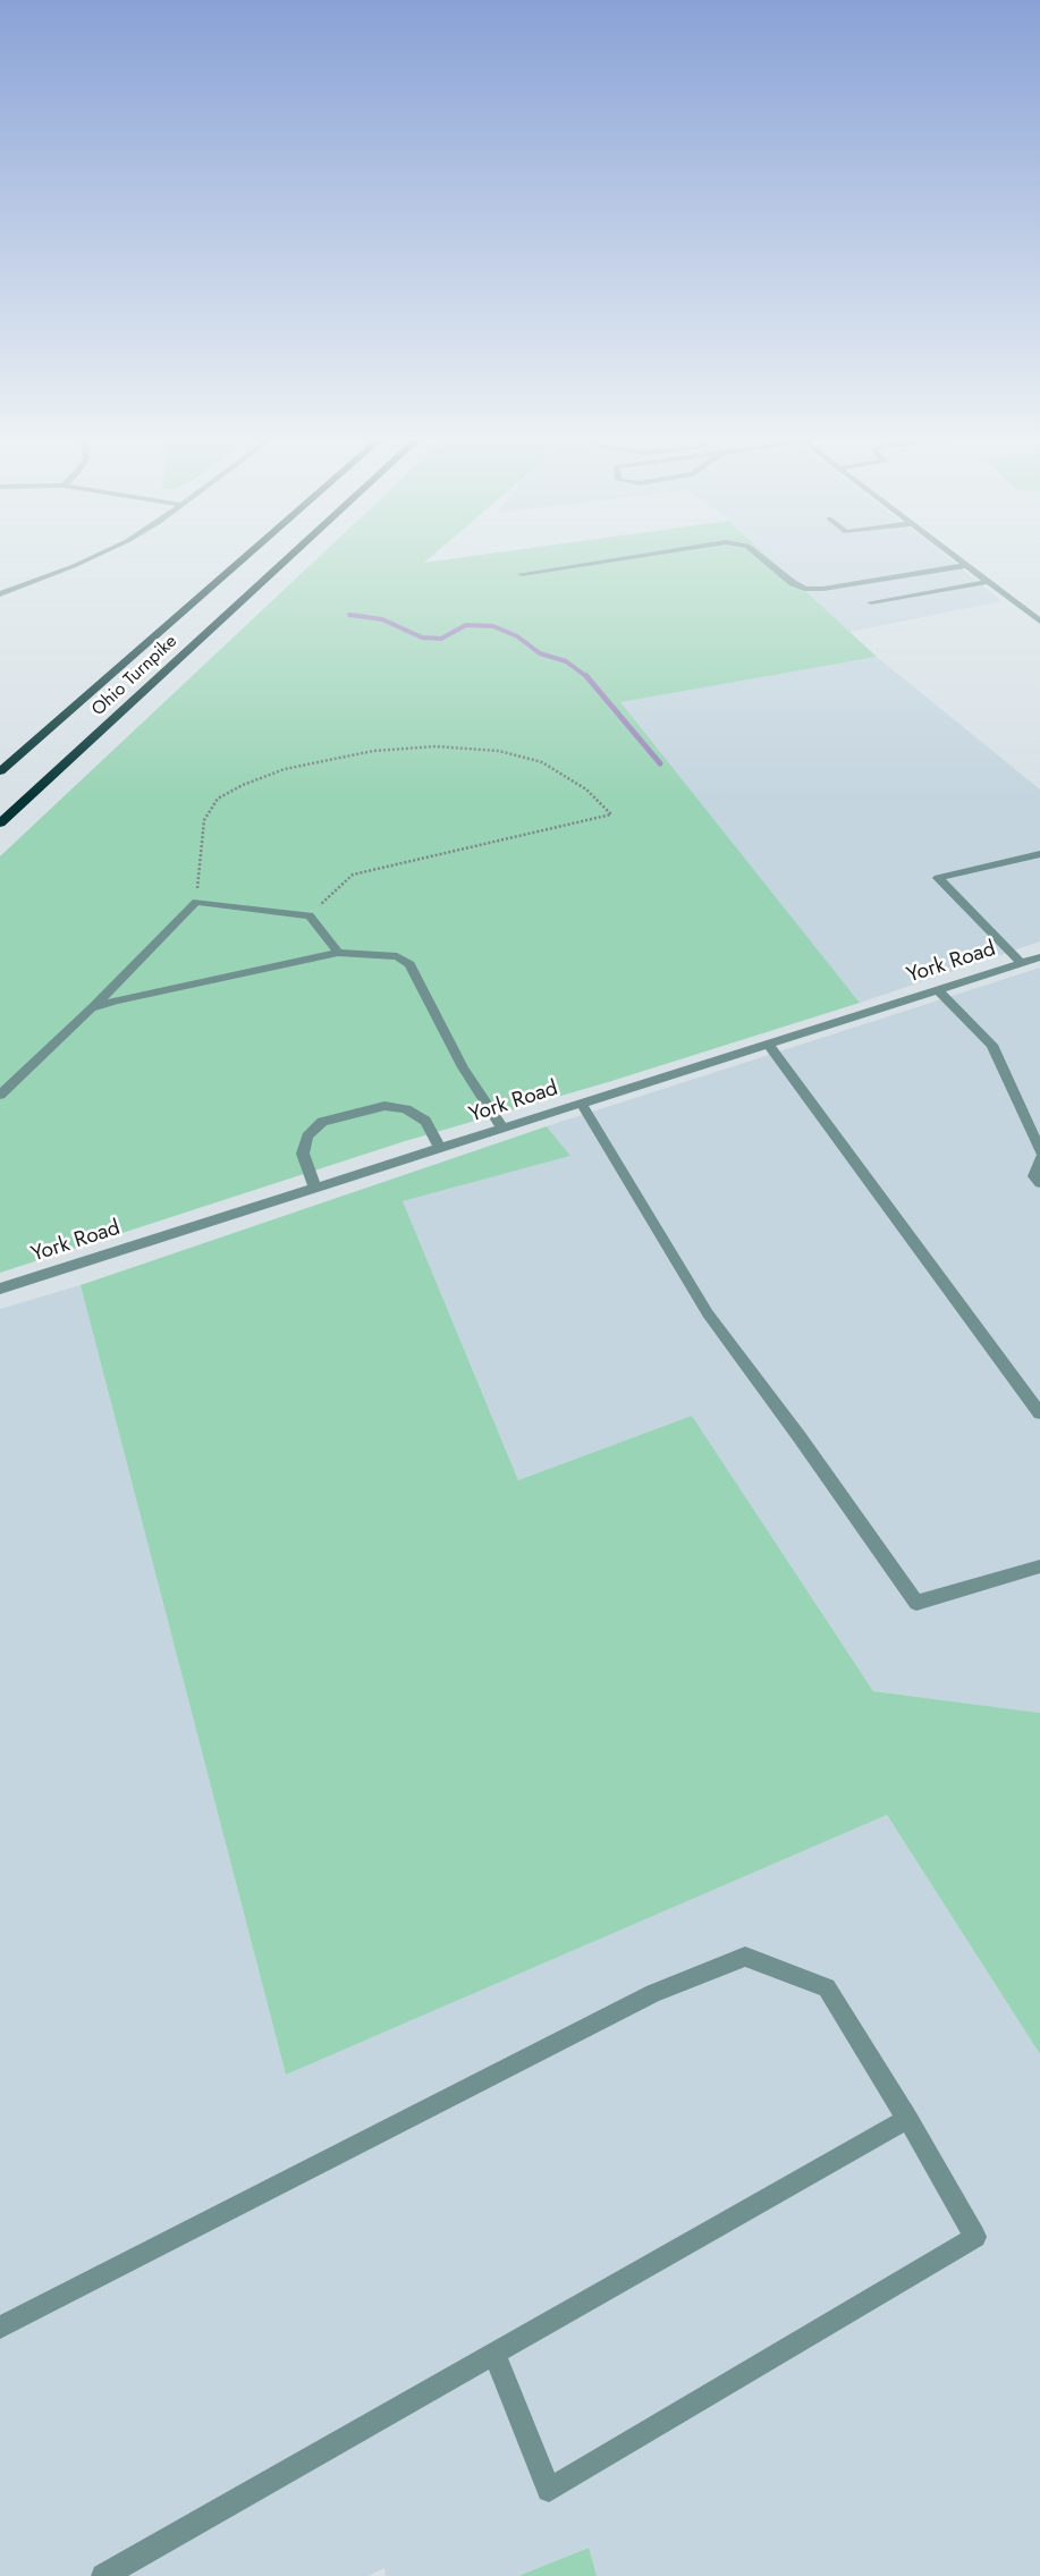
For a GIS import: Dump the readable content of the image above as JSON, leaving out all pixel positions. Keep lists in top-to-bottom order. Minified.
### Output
{"streets":{"highway":["Ohio Turnpike"],"street":["York Road"]}}
